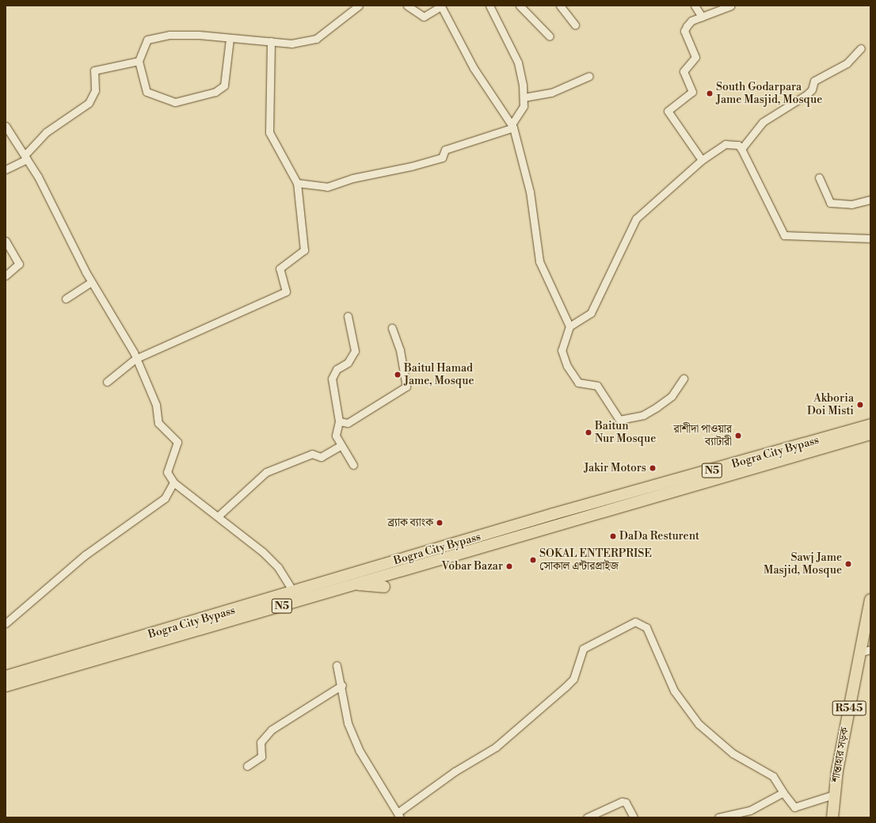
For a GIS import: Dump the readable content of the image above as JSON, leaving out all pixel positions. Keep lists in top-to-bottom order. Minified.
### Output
{"streets":{"main road":["Bogra City Bypass","N5","R545","শান্তাহার সড়ক"]},"places":["South Godarpara Jame Masjid, Mosque","Baitul Hamad Jame, Mosque","Akboria Doi Misti","Baitun Nur Mosque","রাশীদা পাওয়ার ব্যাটারী","Jakir Motors","ব্র্যাক ব্যাংক","DaDa Resturent","SOKAL ENTERPRISE সোকাল এন্টারপ্রাইজ","Sawj Jame Masjid, Mosque","Vobar Bazar"]}
